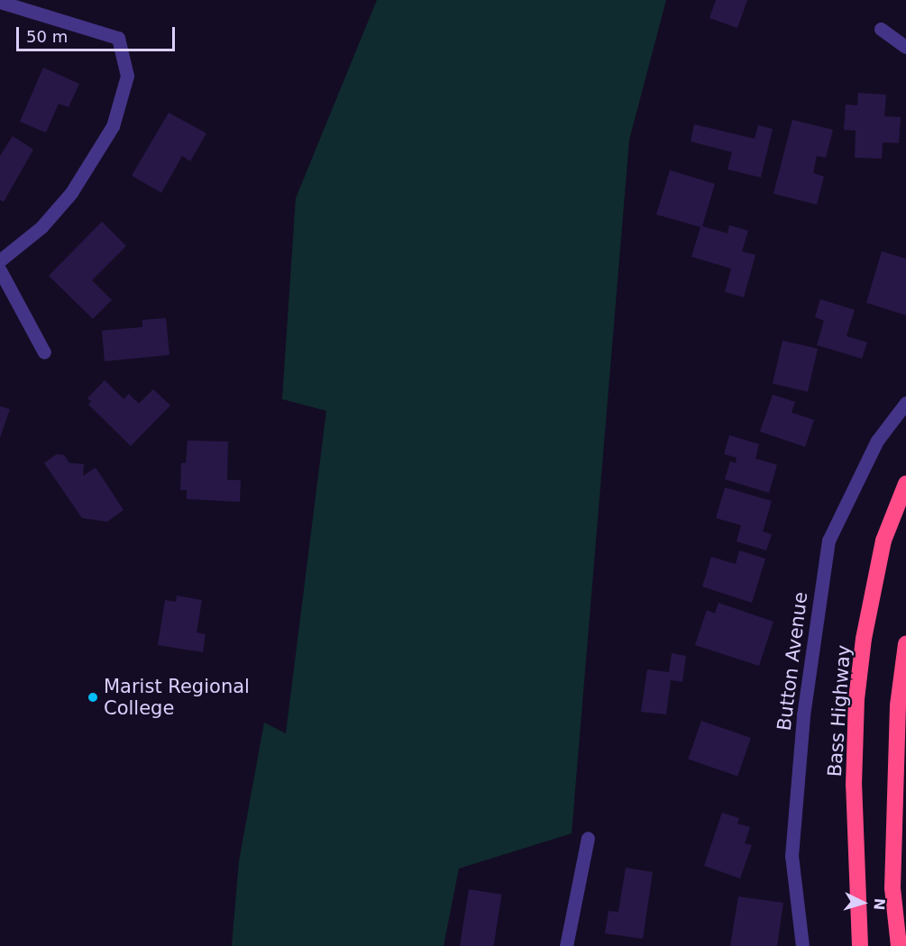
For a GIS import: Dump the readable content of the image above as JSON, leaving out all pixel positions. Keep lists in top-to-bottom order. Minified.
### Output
{"streets":{"highway":["Bass Highway"],"street":["Button Avenue"]},"places":["Marist Regional College"],"scale_bar":"50 m","north":"right"}
